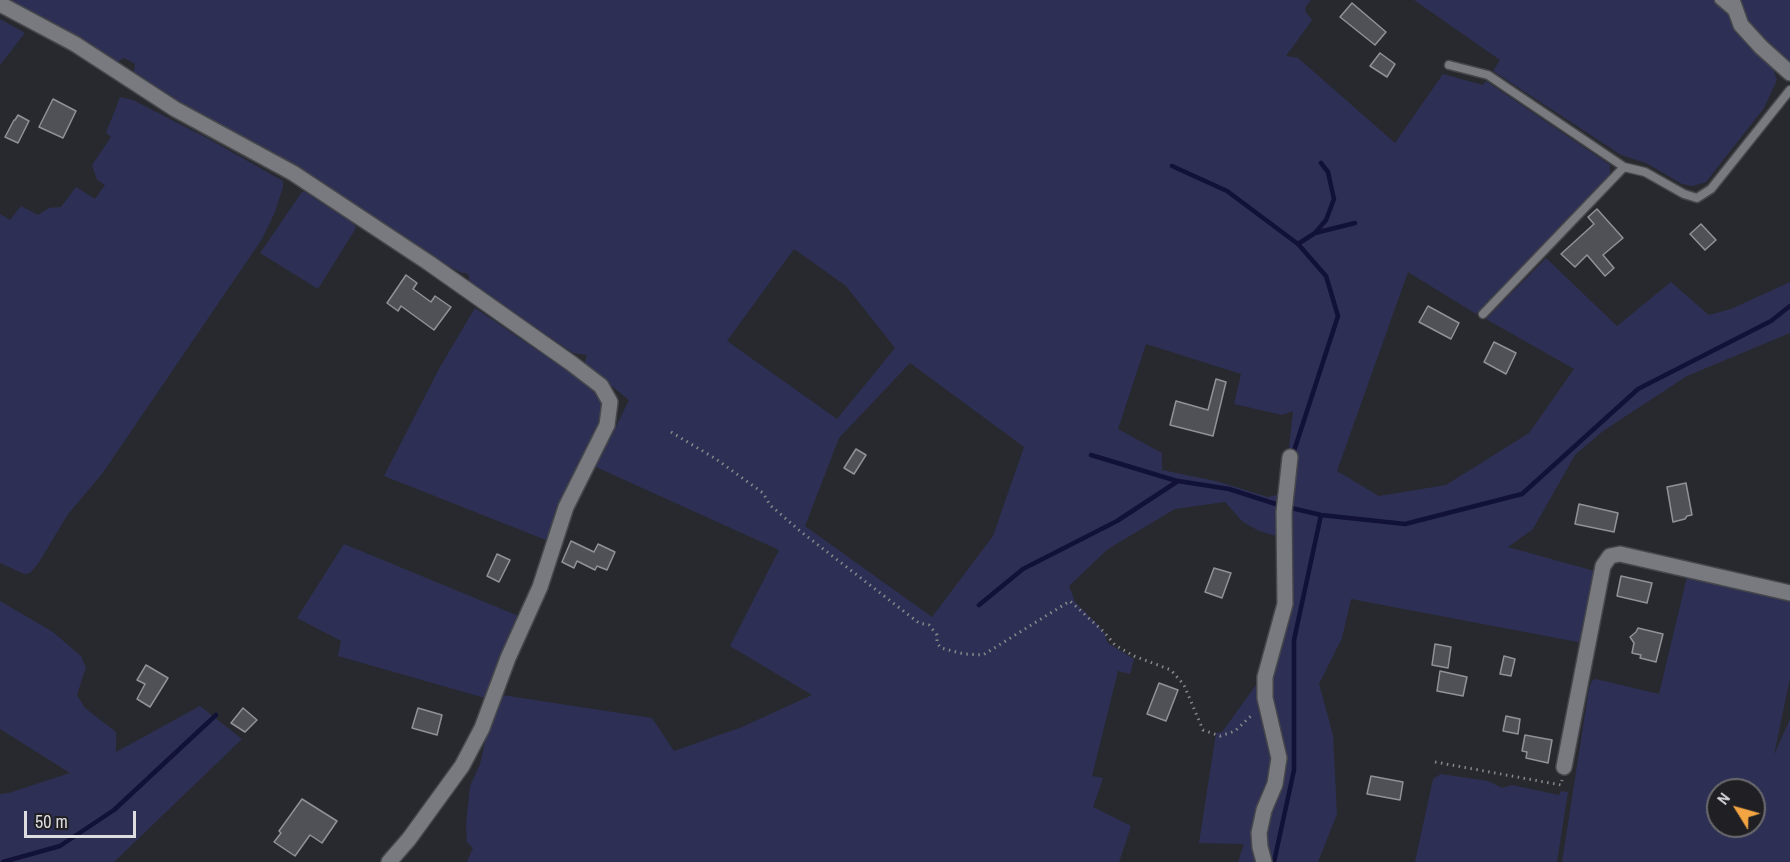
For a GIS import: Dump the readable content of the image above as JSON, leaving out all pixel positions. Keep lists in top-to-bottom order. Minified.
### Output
{"scale_bar":"50 m","north":"top left"}
